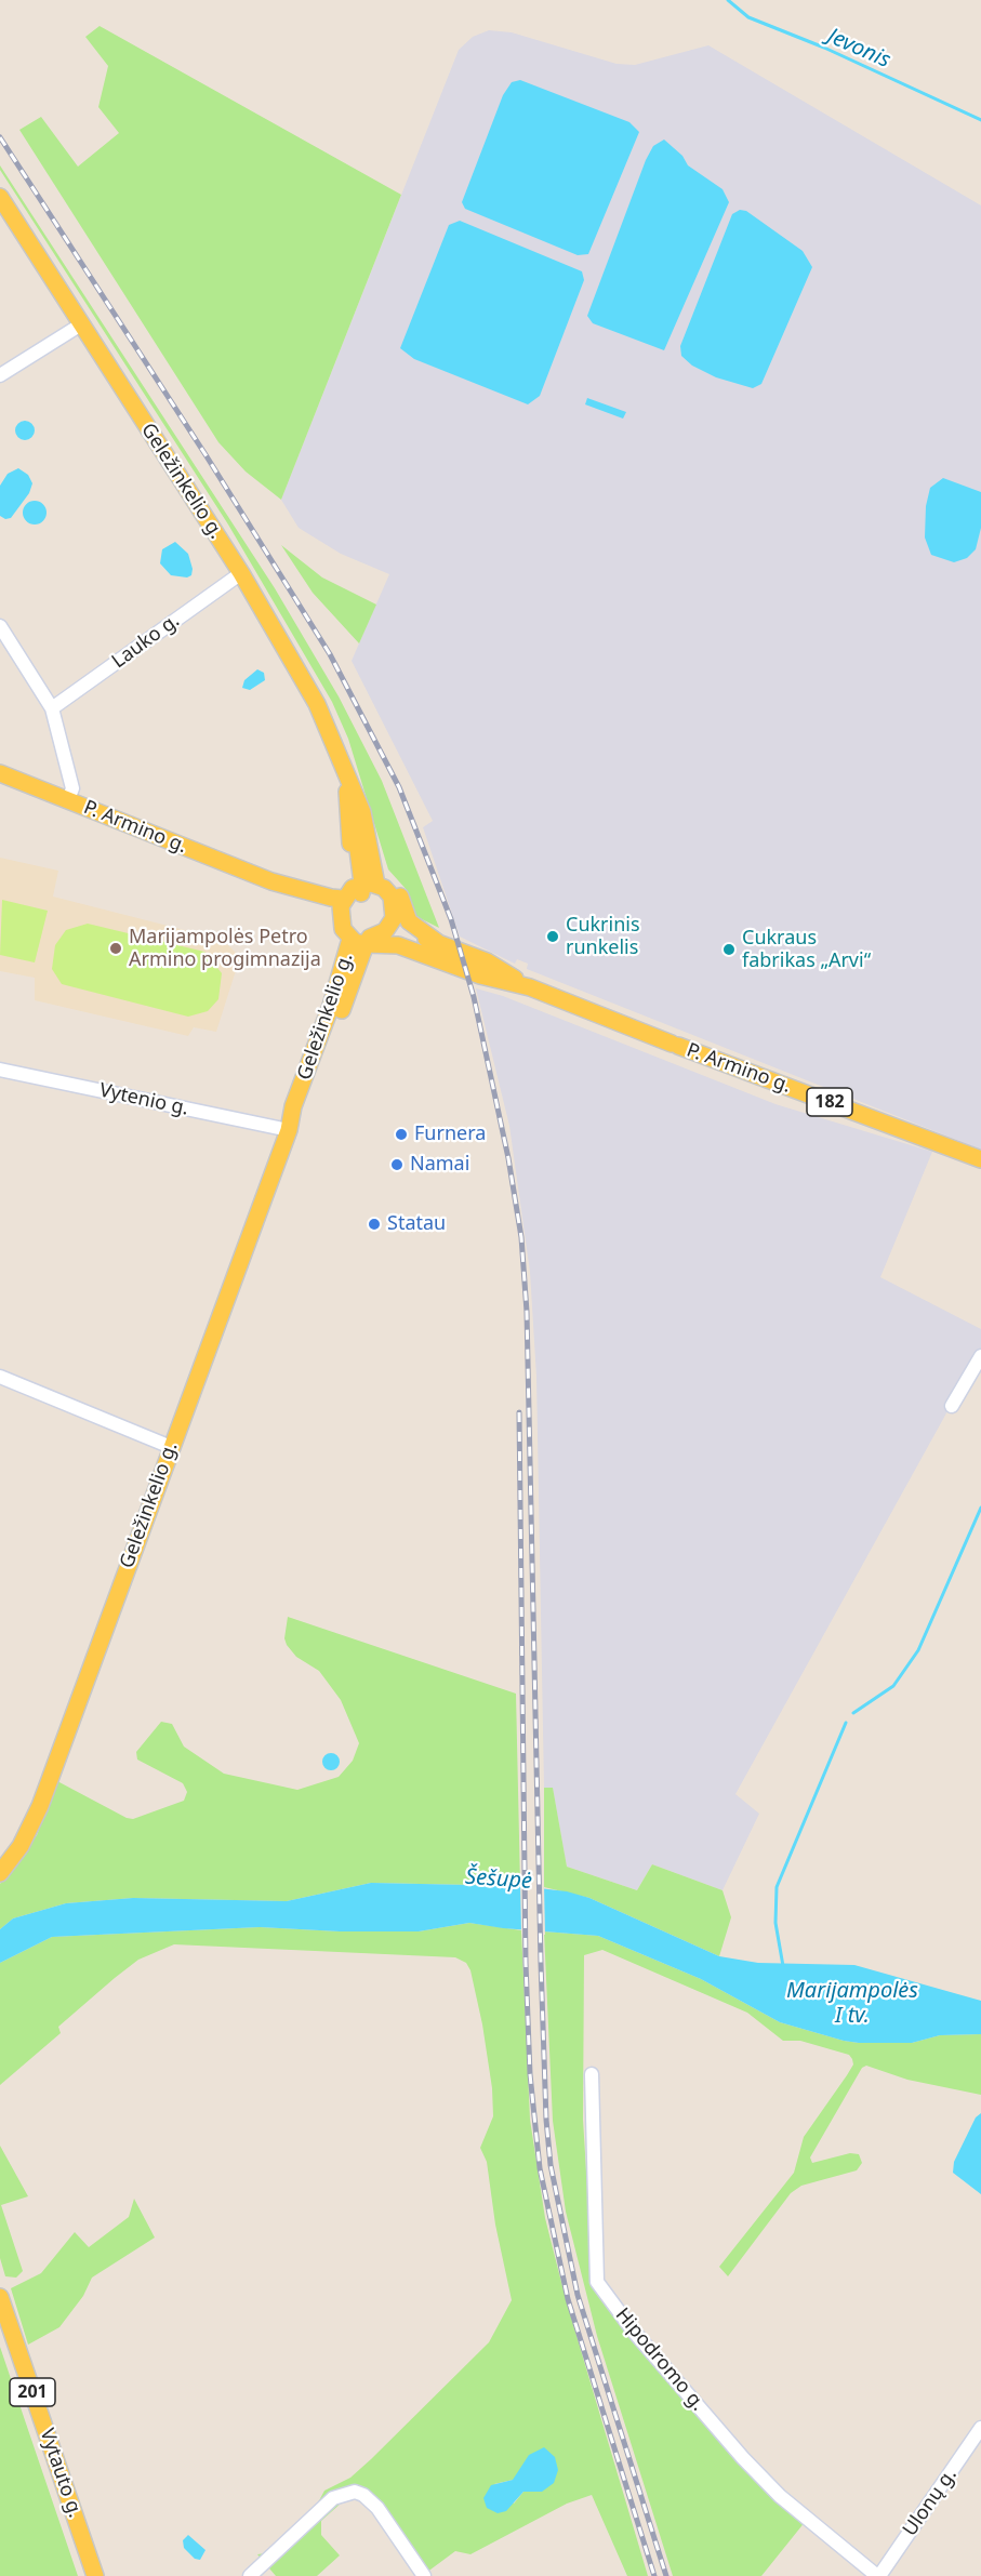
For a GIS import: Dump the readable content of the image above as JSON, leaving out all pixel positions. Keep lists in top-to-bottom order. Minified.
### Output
{"streets":{"main road":["Geležinkelio g.","P. Armino g.","182","201","Vytauto g."],"street":["Lauko g.","Vytenio g.","Hipodromo g.","Ulonų g."]},"crossings":[["Geležinkelio g.","Lauko g."],["Geležinkelio g.","P. Armino g."],["Geležinkelio g.","Vytenio g."],["Hipodromo g.","Ulonų g."]],"water":["Jevonis","Šešupė","Marijampolės I tv."],"places":["Cukrinis runkelis","Marijampolės Petro Armino progimnazija","Cukraus fabrikas „Arvi“","Furnera","Namai","Statau"]}
